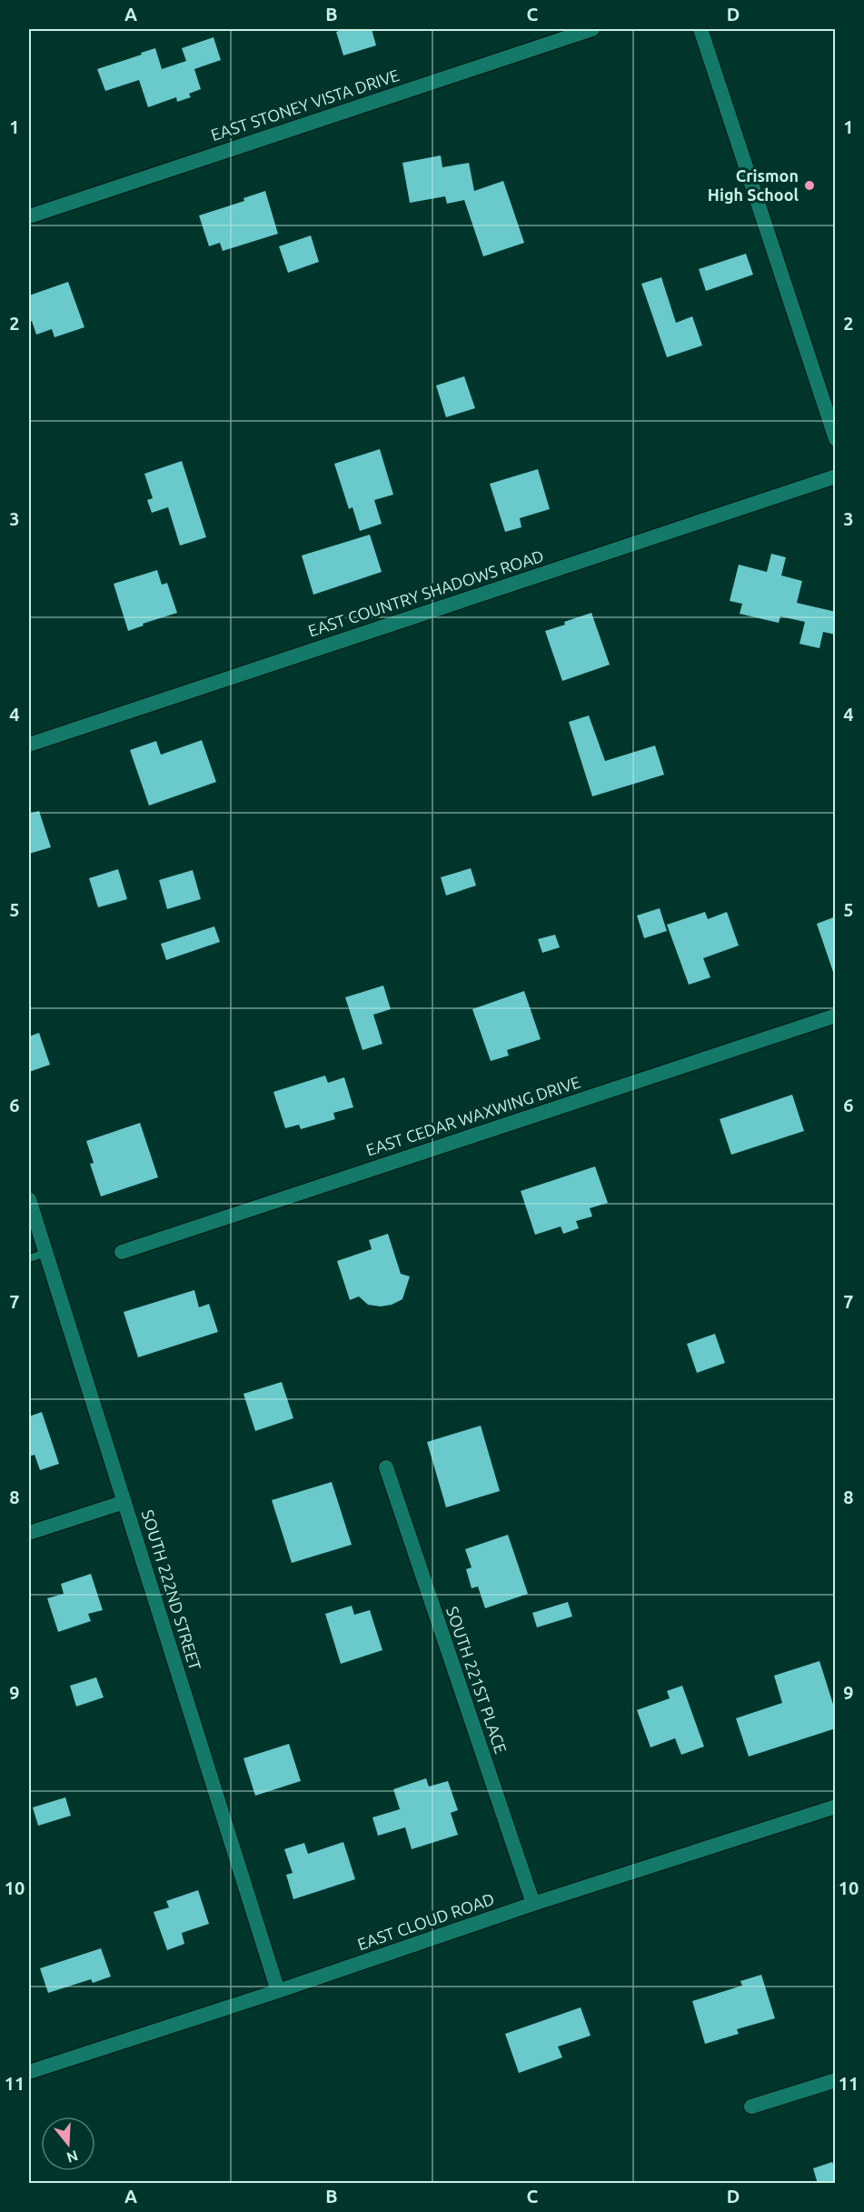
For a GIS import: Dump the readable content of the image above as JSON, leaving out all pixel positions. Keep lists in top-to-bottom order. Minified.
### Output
{"streets":{"street":["EAST STONEY VISTA DRIVE","EAST COUNTRY SHADOWS ROAD","EAST CEDAR WAXWING DRIVE","SOUTH 222ND STREET","SOUTH 221ST PLACE","EAST CLOUD ROAD"]},"crossings":[["SOUTH 222ND STREET","EAST CLOUD ROAD"],["SOUTH 221ST PLACE","EAST CLOUD ROAD"]],"places":["Crismon High School"],"north":"bottom","grid":{"columns":["A","B","C","D"],"rows":["1","2","3","4","5","6","7","8","9","10","11"]}}
